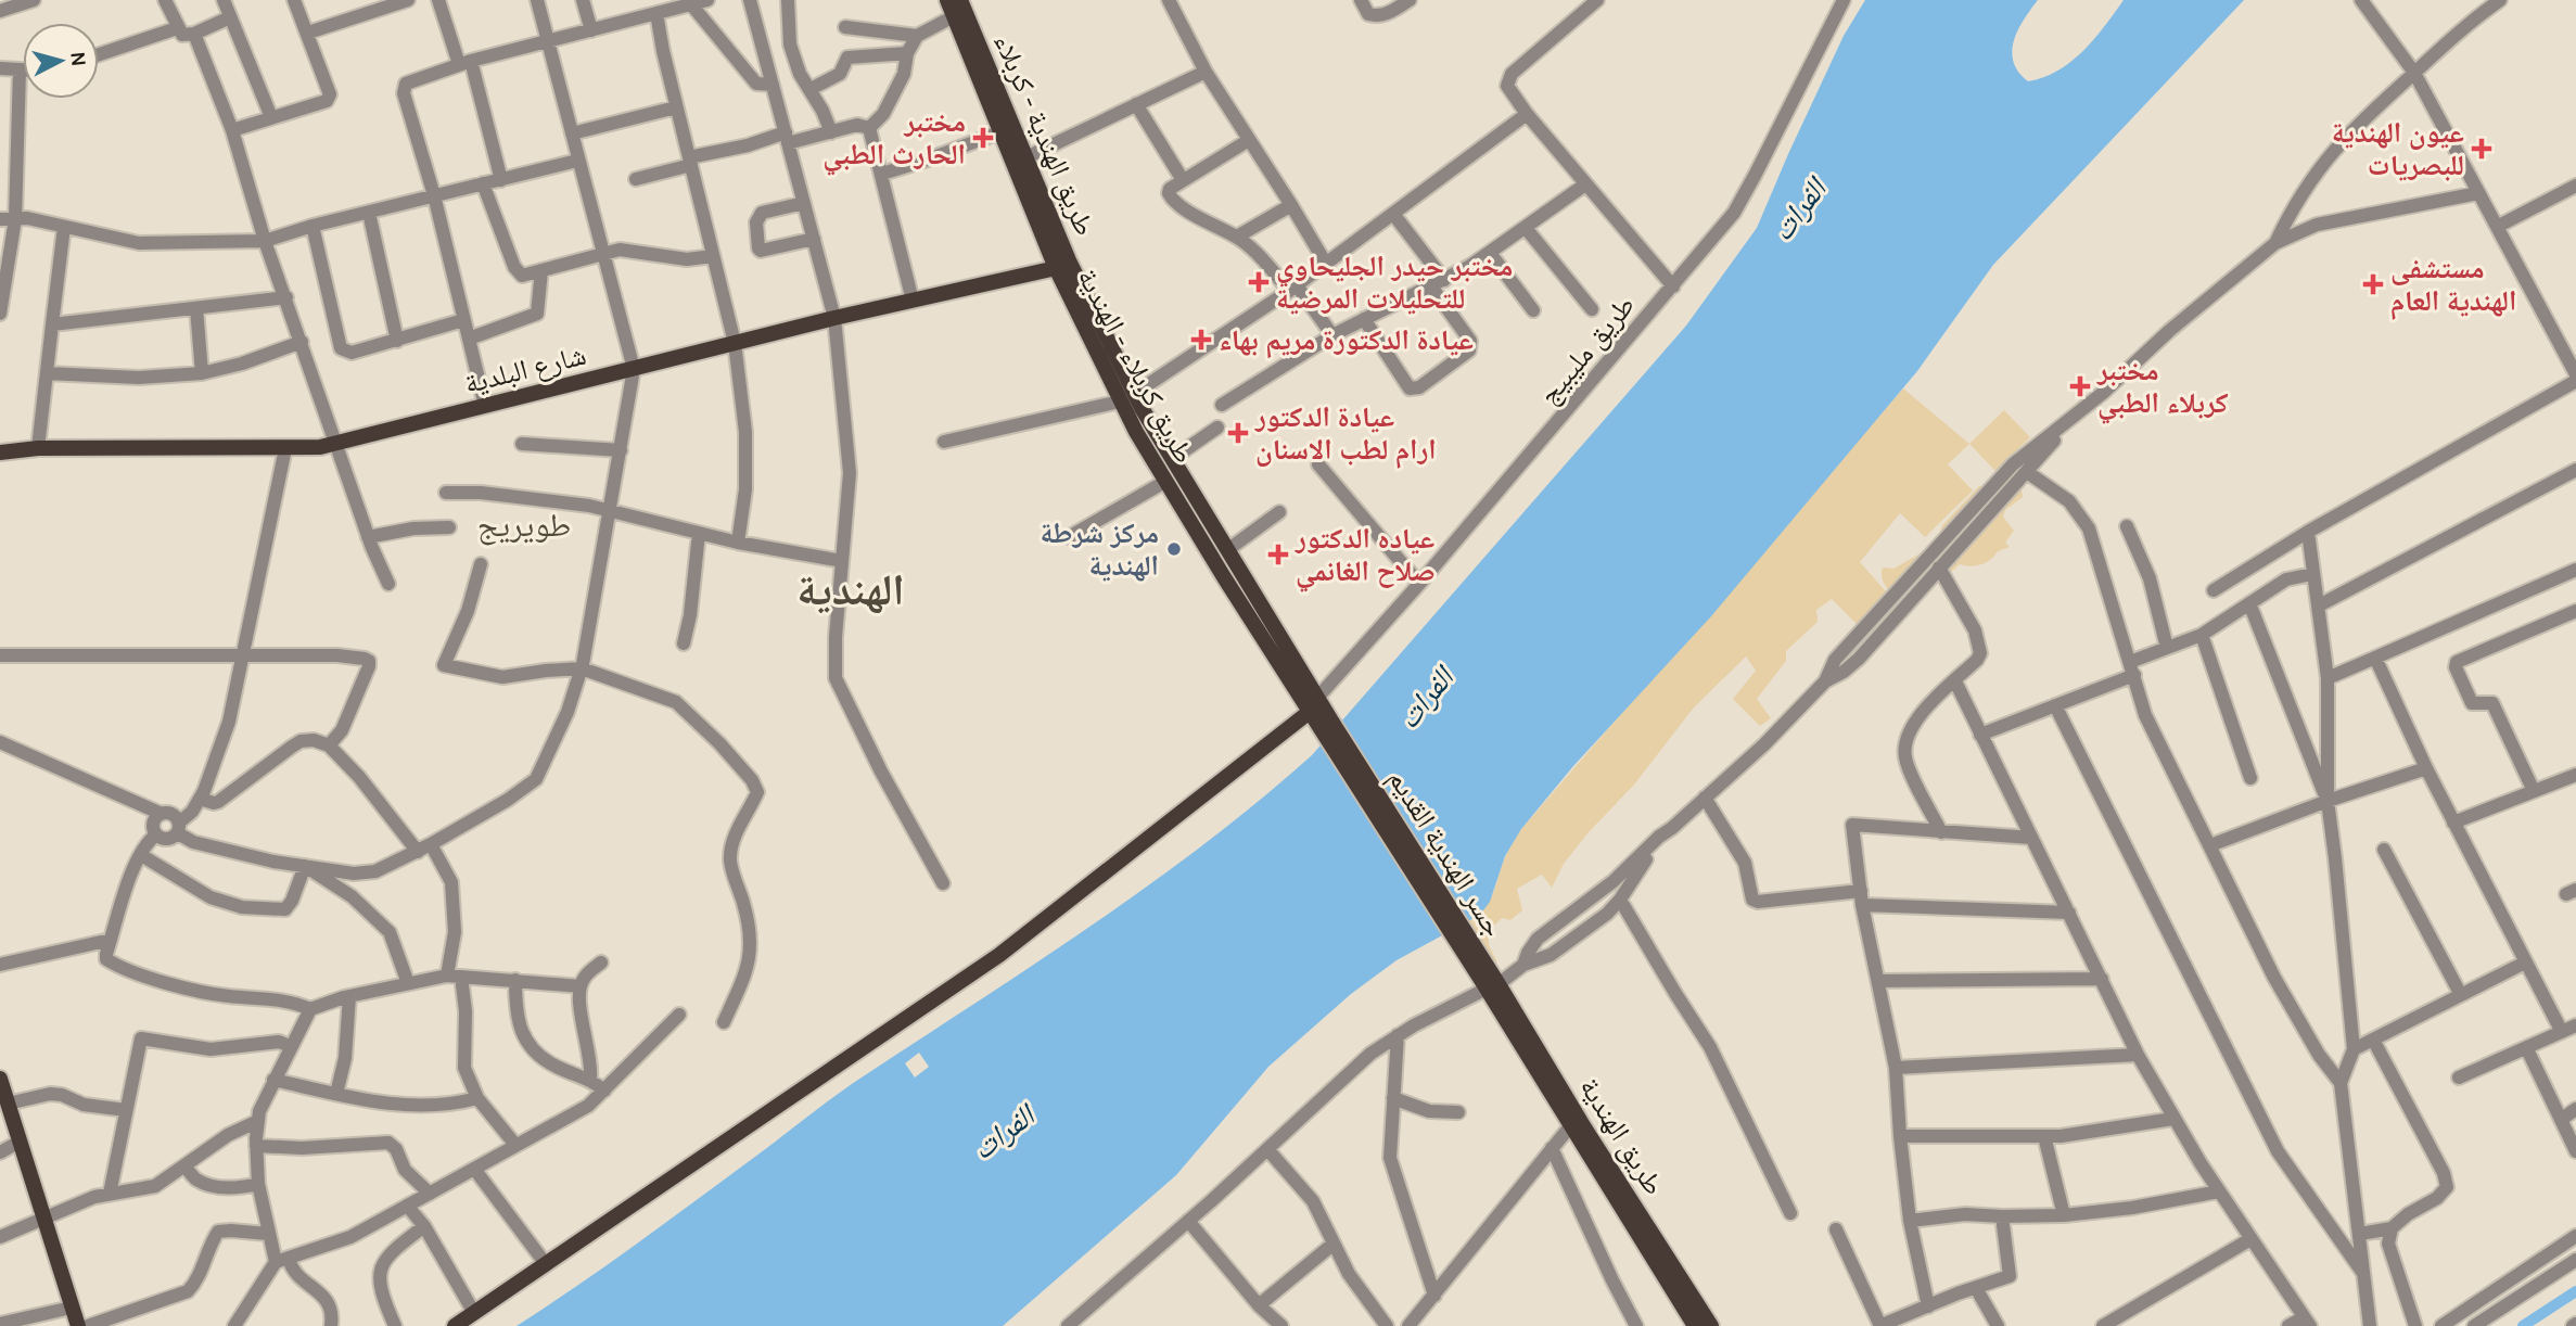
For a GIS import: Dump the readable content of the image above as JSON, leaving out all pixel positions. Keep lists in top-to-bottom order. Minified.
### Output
{"streets":{"main road":["طريق الهندية - كربلاء","طريق كربلاء - الهندية","شارع البلدية","جسر الهندية القديم","طريق الهندية"],"street":["طريق مليبيج"]},"crossings":[["طريق الهندية - كربلاء","طريق مليبيج"],["طريق الهندية - كربلاء","طريق كربلاء - الهندية"],["طريق مليبيج","طريق كربلاء - الهندية"],["طريق كربلاء - الهندية","شارع البلدية"],["طريق كربلاء - الهندية","جسر الهندية القديم"],["جسر الهندية القديم","طريق الهندية"]],"districts":["طويريج","الهندية"],"water":["الفرات"],"places":{"health":["مختبر الحارث الطبي","عيون الهندية للبصريات","مختبر حيدر الجليحاوي للتحليلات المرضية","مستشفى الهندية العام","عيادة الدكتورة مريم بهاء","مختبر كربلاء الطبي","عيادة الدكتور ارام لطب الاسنان","عياده الدكتور صلاح الغانمي"],"other":["مركز شرطة الهندية"]},"north":"right"}
